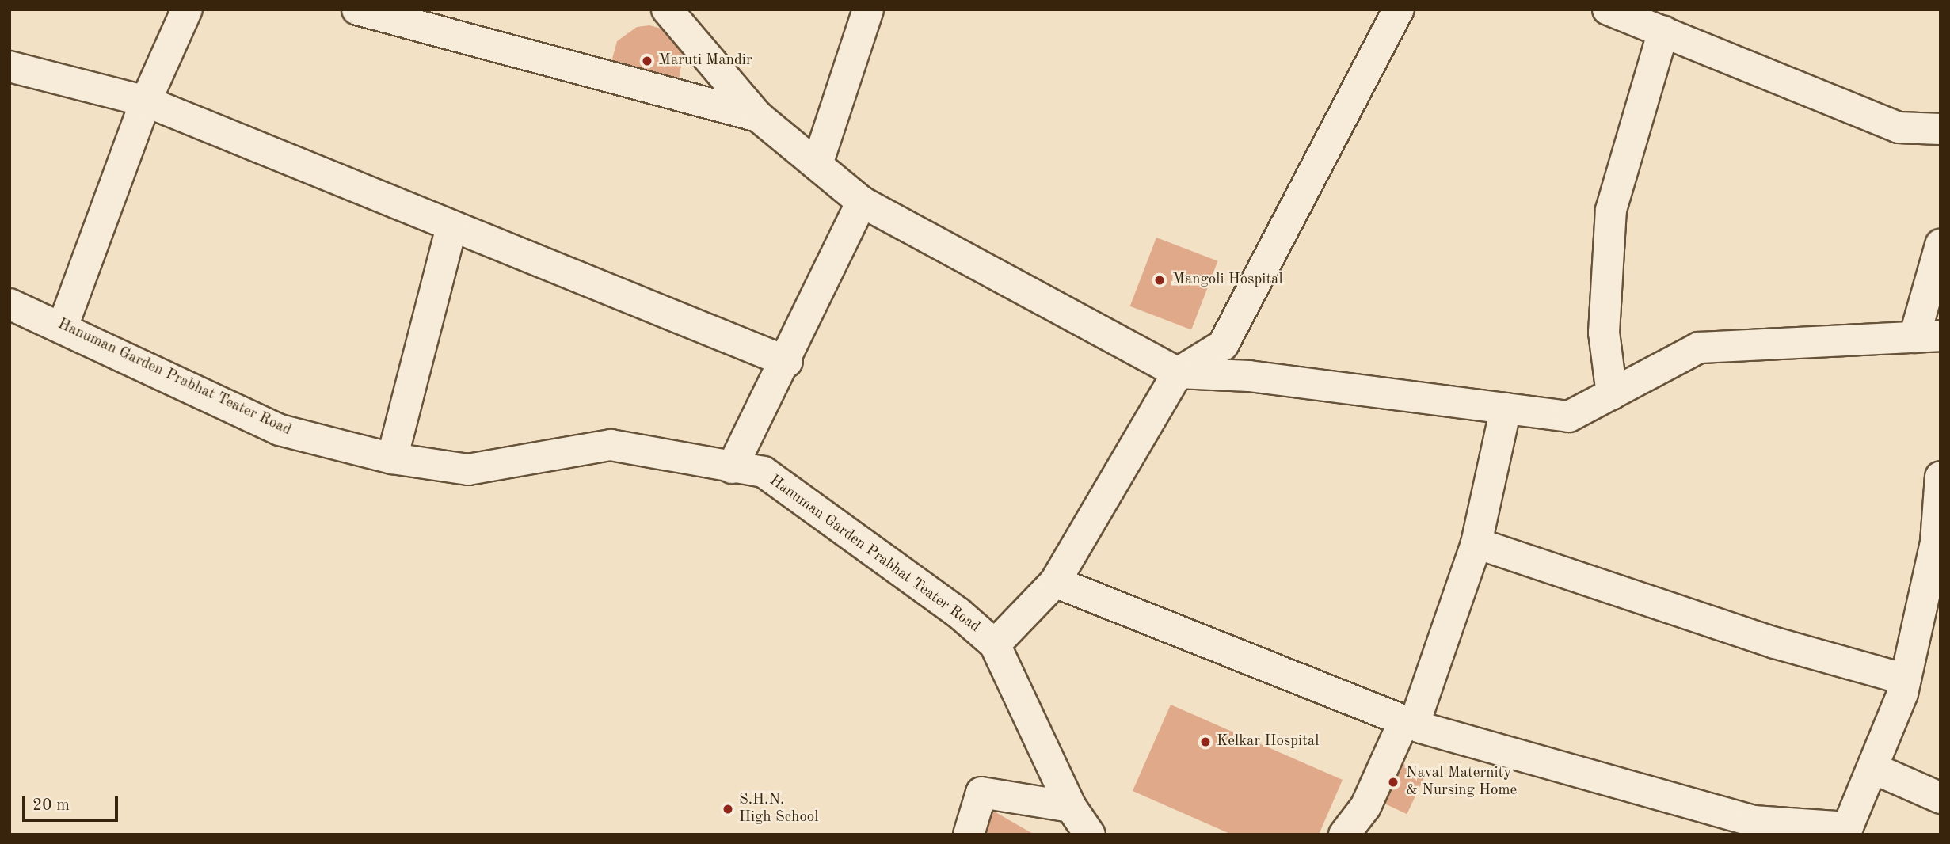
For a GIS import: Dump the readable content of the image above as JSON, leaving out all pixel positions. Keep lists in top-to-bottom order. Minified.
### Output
{"streets":{"street":["Hanuman Garden Prabhat Teater Road"]},"places":["Maruti Mandir","Mangoli Hospital","Kelkar Hospital","Naval Maternity & Nursing Home","S.H.N. High School"],"scale_bar":"20 m"}
